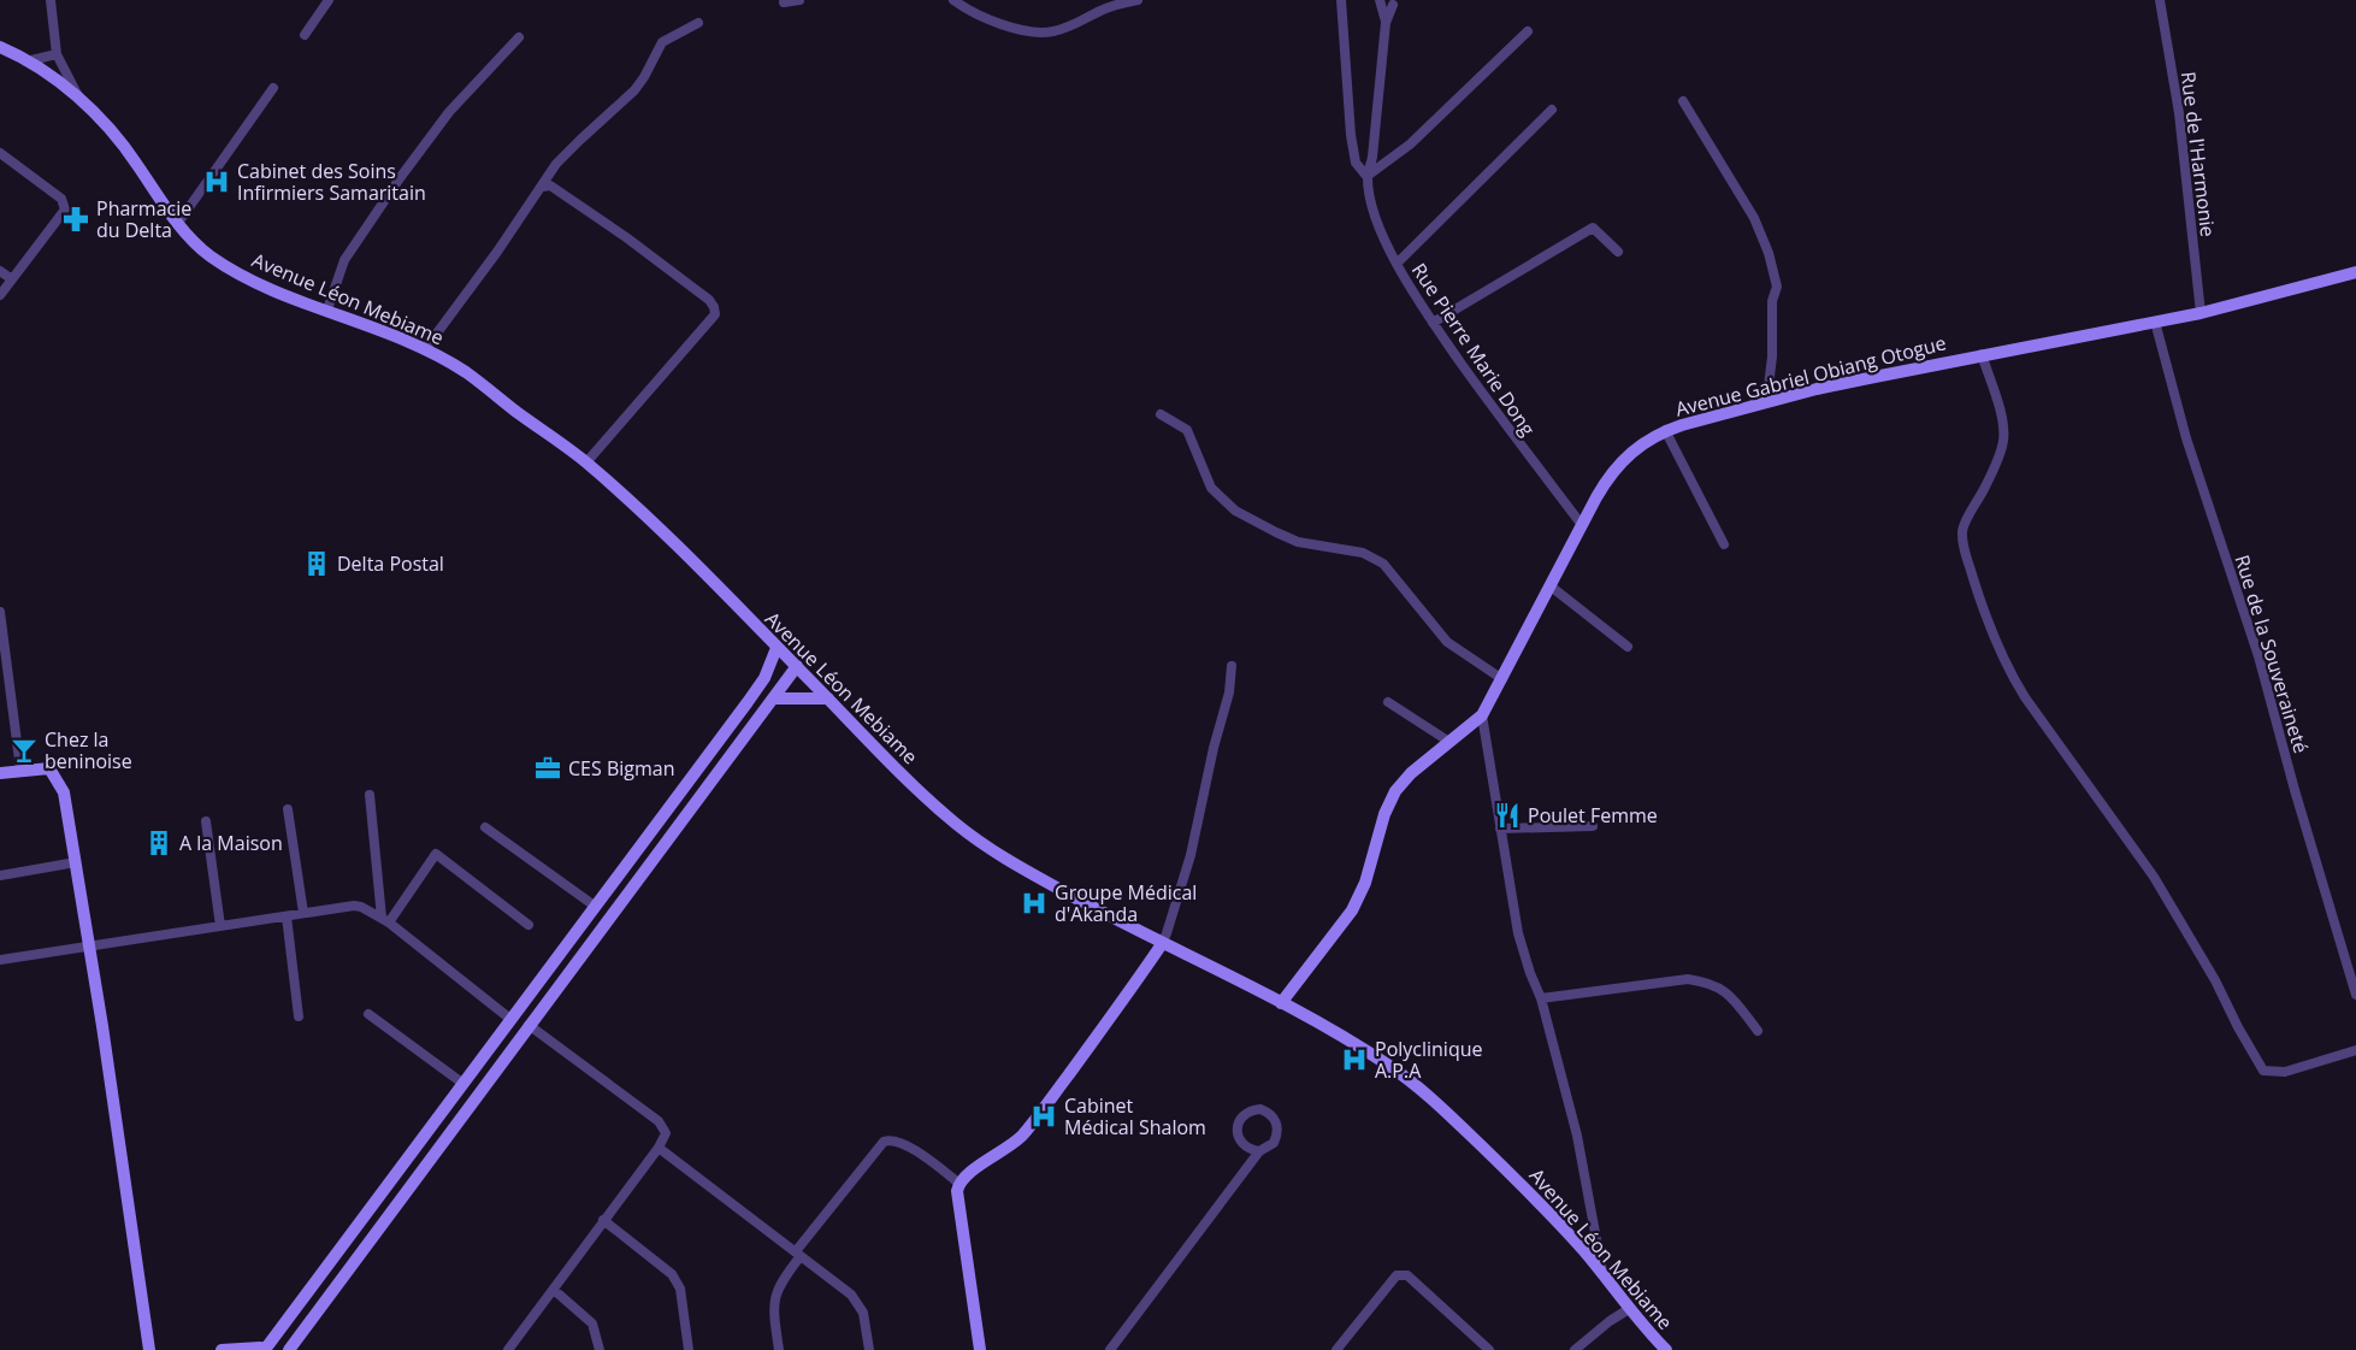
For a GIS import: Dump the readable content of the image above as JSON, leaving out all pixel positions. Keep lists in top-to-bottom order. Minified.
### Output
{"streets":{"street":["Rue de l'Harmonie","Avenue Léon Mebiame","Rue Pierre Marie Dong","Avenue Gabriel Obiang Otogue","Rue de la Souveraineté"]},"crossings":[["Rue de l'Harmonie","Avenue Gabriel Obiang Otogue"],["Avenue Léon Mebiame","Avenue Gabriel Obiang Otogue"],["Rue Pierre Marie Dong","Avenue Gabriel Obiang Otogue"],["Avenue Gabriel Obiang Otogue","Rue de la Souveraineté"]],"places":{"hospital":["Cabinet des Soins Infirmiers Samaritain","Groupe Médical d'Akanda","Polyclinique A.P.A","Cabinet Médical Shalom"],"pharmacy":["Pharmacie du Delta"],"building":["Delta Postal","A la Maison"],"bar":["Chez la beninoise"],"office":["CES Bigman"],"restaurant":["Poulet Femme"]}}
